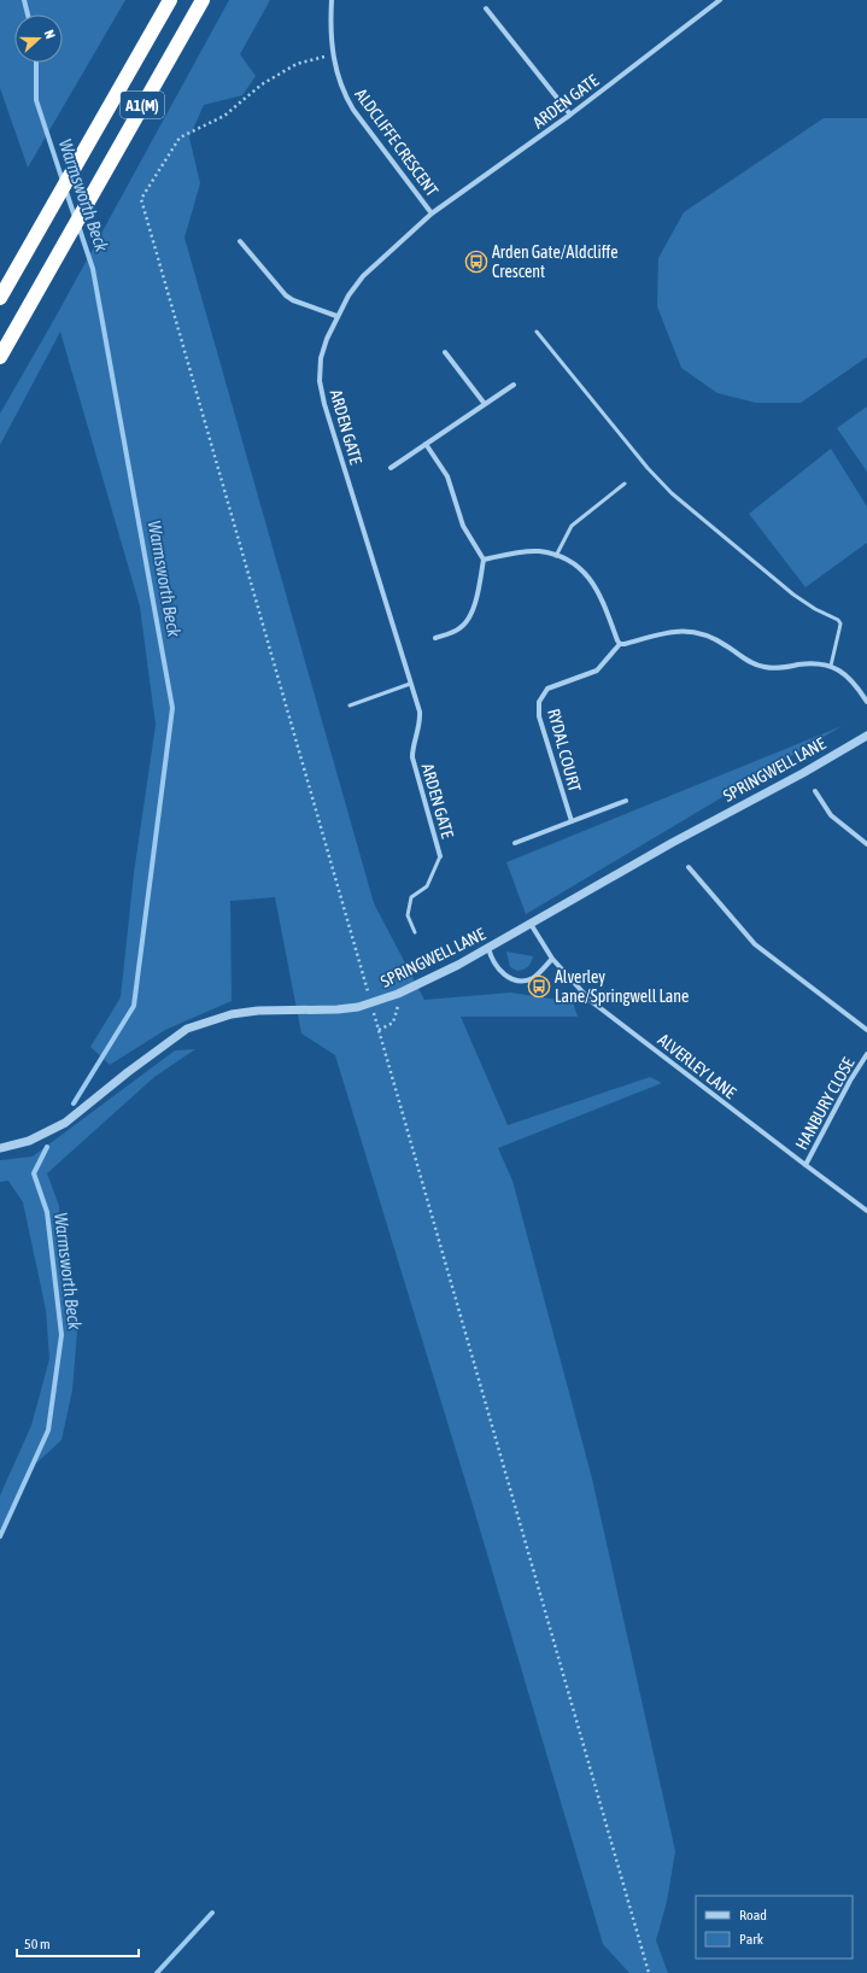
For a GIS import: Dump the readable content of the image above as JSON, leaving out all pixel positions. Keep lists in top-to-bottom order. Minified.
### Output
{"streets":{"highway":["A1(M)"],"street":["ARDEN GATE","ALDCLIFFE CRESCENT","RYDAL COURT","SPRINGWELL LANE","ALVERLEY LANE","HANBURY CLOSE"]},"crossings":[["ARDEN GATE","ALDCLIFFE CRESCENT"],["SPRINGWELL LANE","ALVERLEY LANE"],["ALVERLEY LANE","HANBURY CLOSE"]],"water":["Warmsworth Beck"],"places":{"bus stop":["Arden Gate/Aldcliffe Crescent","Alverley Lane/Springwell Lane"]},"legend":["Road","Park"],"scale_bar":"50 m","north":"right"}
